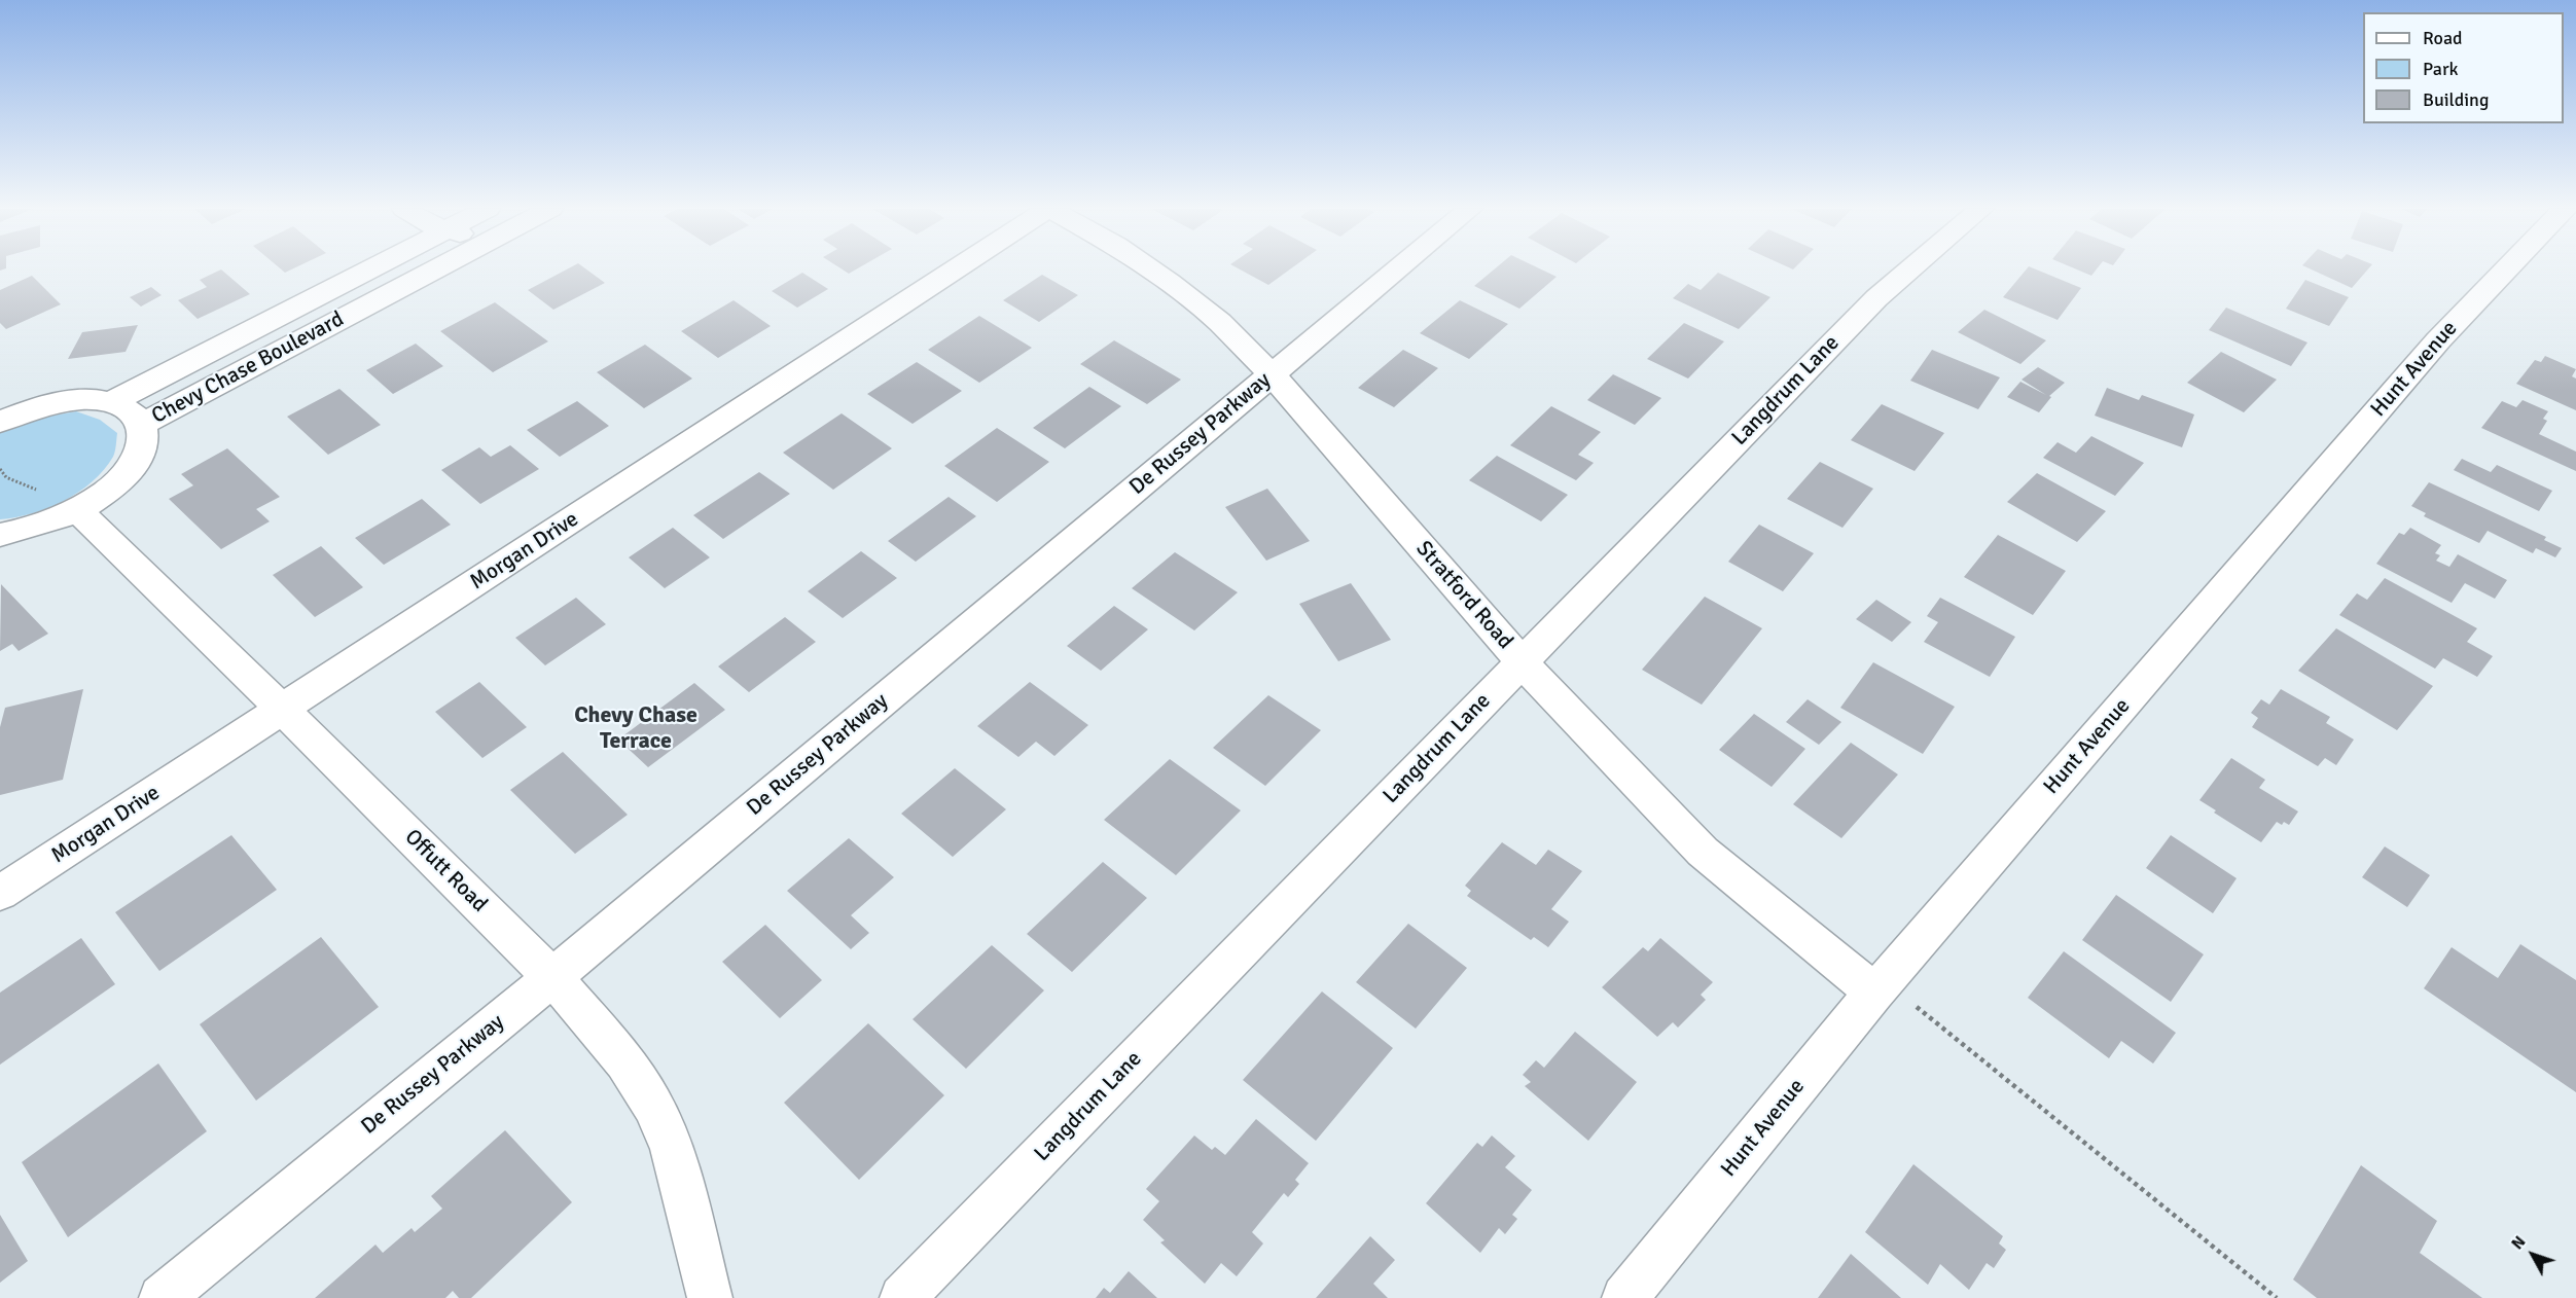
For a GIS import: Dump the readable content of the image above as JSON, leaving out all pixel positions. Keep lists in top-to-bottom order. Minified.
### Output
{"streets":{"street":["Chevy Chase Boulevard","Hunt Avenue","Langdrum Lane","De Russey Parkway","Morgan Drive","Stratford Road","Offutt Road"]},"crossings":[["Hunt Avenue","Stratford Road"],["Langdrum Lane","Stratford Road"],["De Russey Parkway","Stratford Road"],["De Russey Parkway","Offutt Road"],["Morgan Drive","Offutt Road"]],"districts":["Chevy Chase Terrace"],"legend":["Road","Park","Building"],"north":"top left"}
